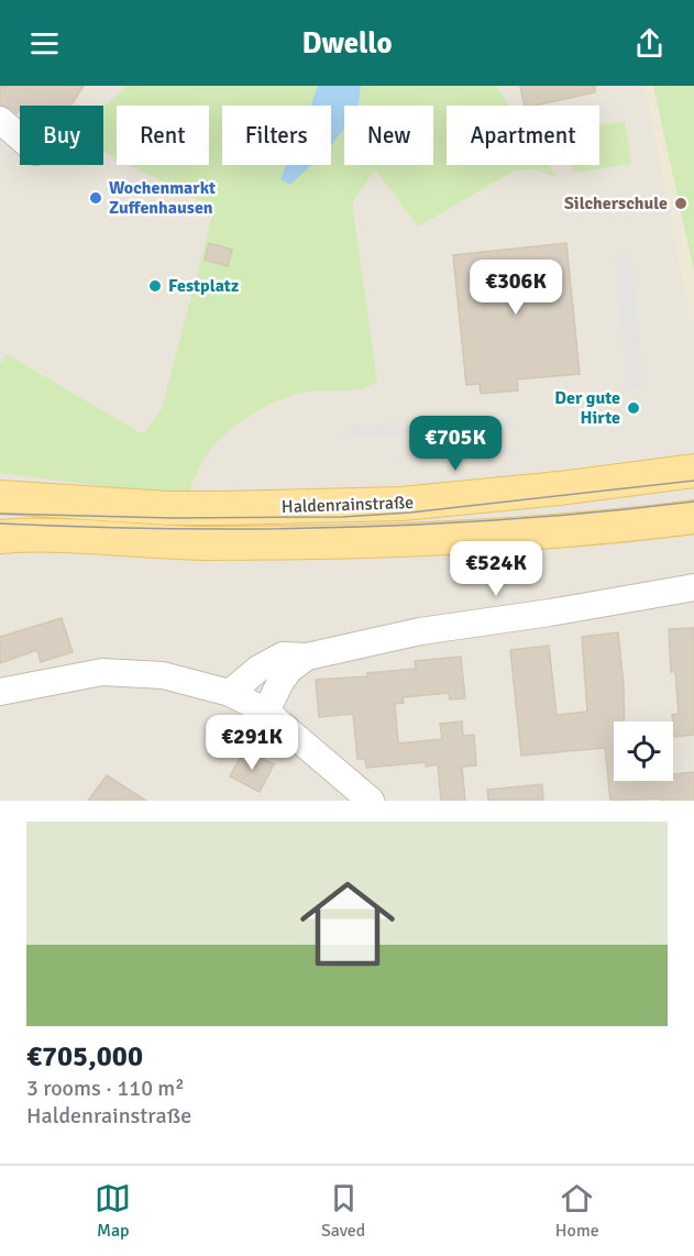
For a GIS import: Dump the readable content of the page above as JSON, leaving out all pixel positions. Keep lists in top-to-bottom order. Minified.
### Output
{"streets":{"main road":["Haldenrainstraße"]},"places":["Wochenmarkt Zuffenhausen","Silcherschule","Festplatz","Der gute Hirte"],"page":{"header":"Dwello","chip":["Buy","Rent","Filters","New","Apartment"],"price":["€306K","€705K","€524K","€291K"],"list":[{"name":"€705,000","note":"3 rooms · 110 m² · Haldenrainstraße"}],"tabs":["Map","Saved","Home"]}}
